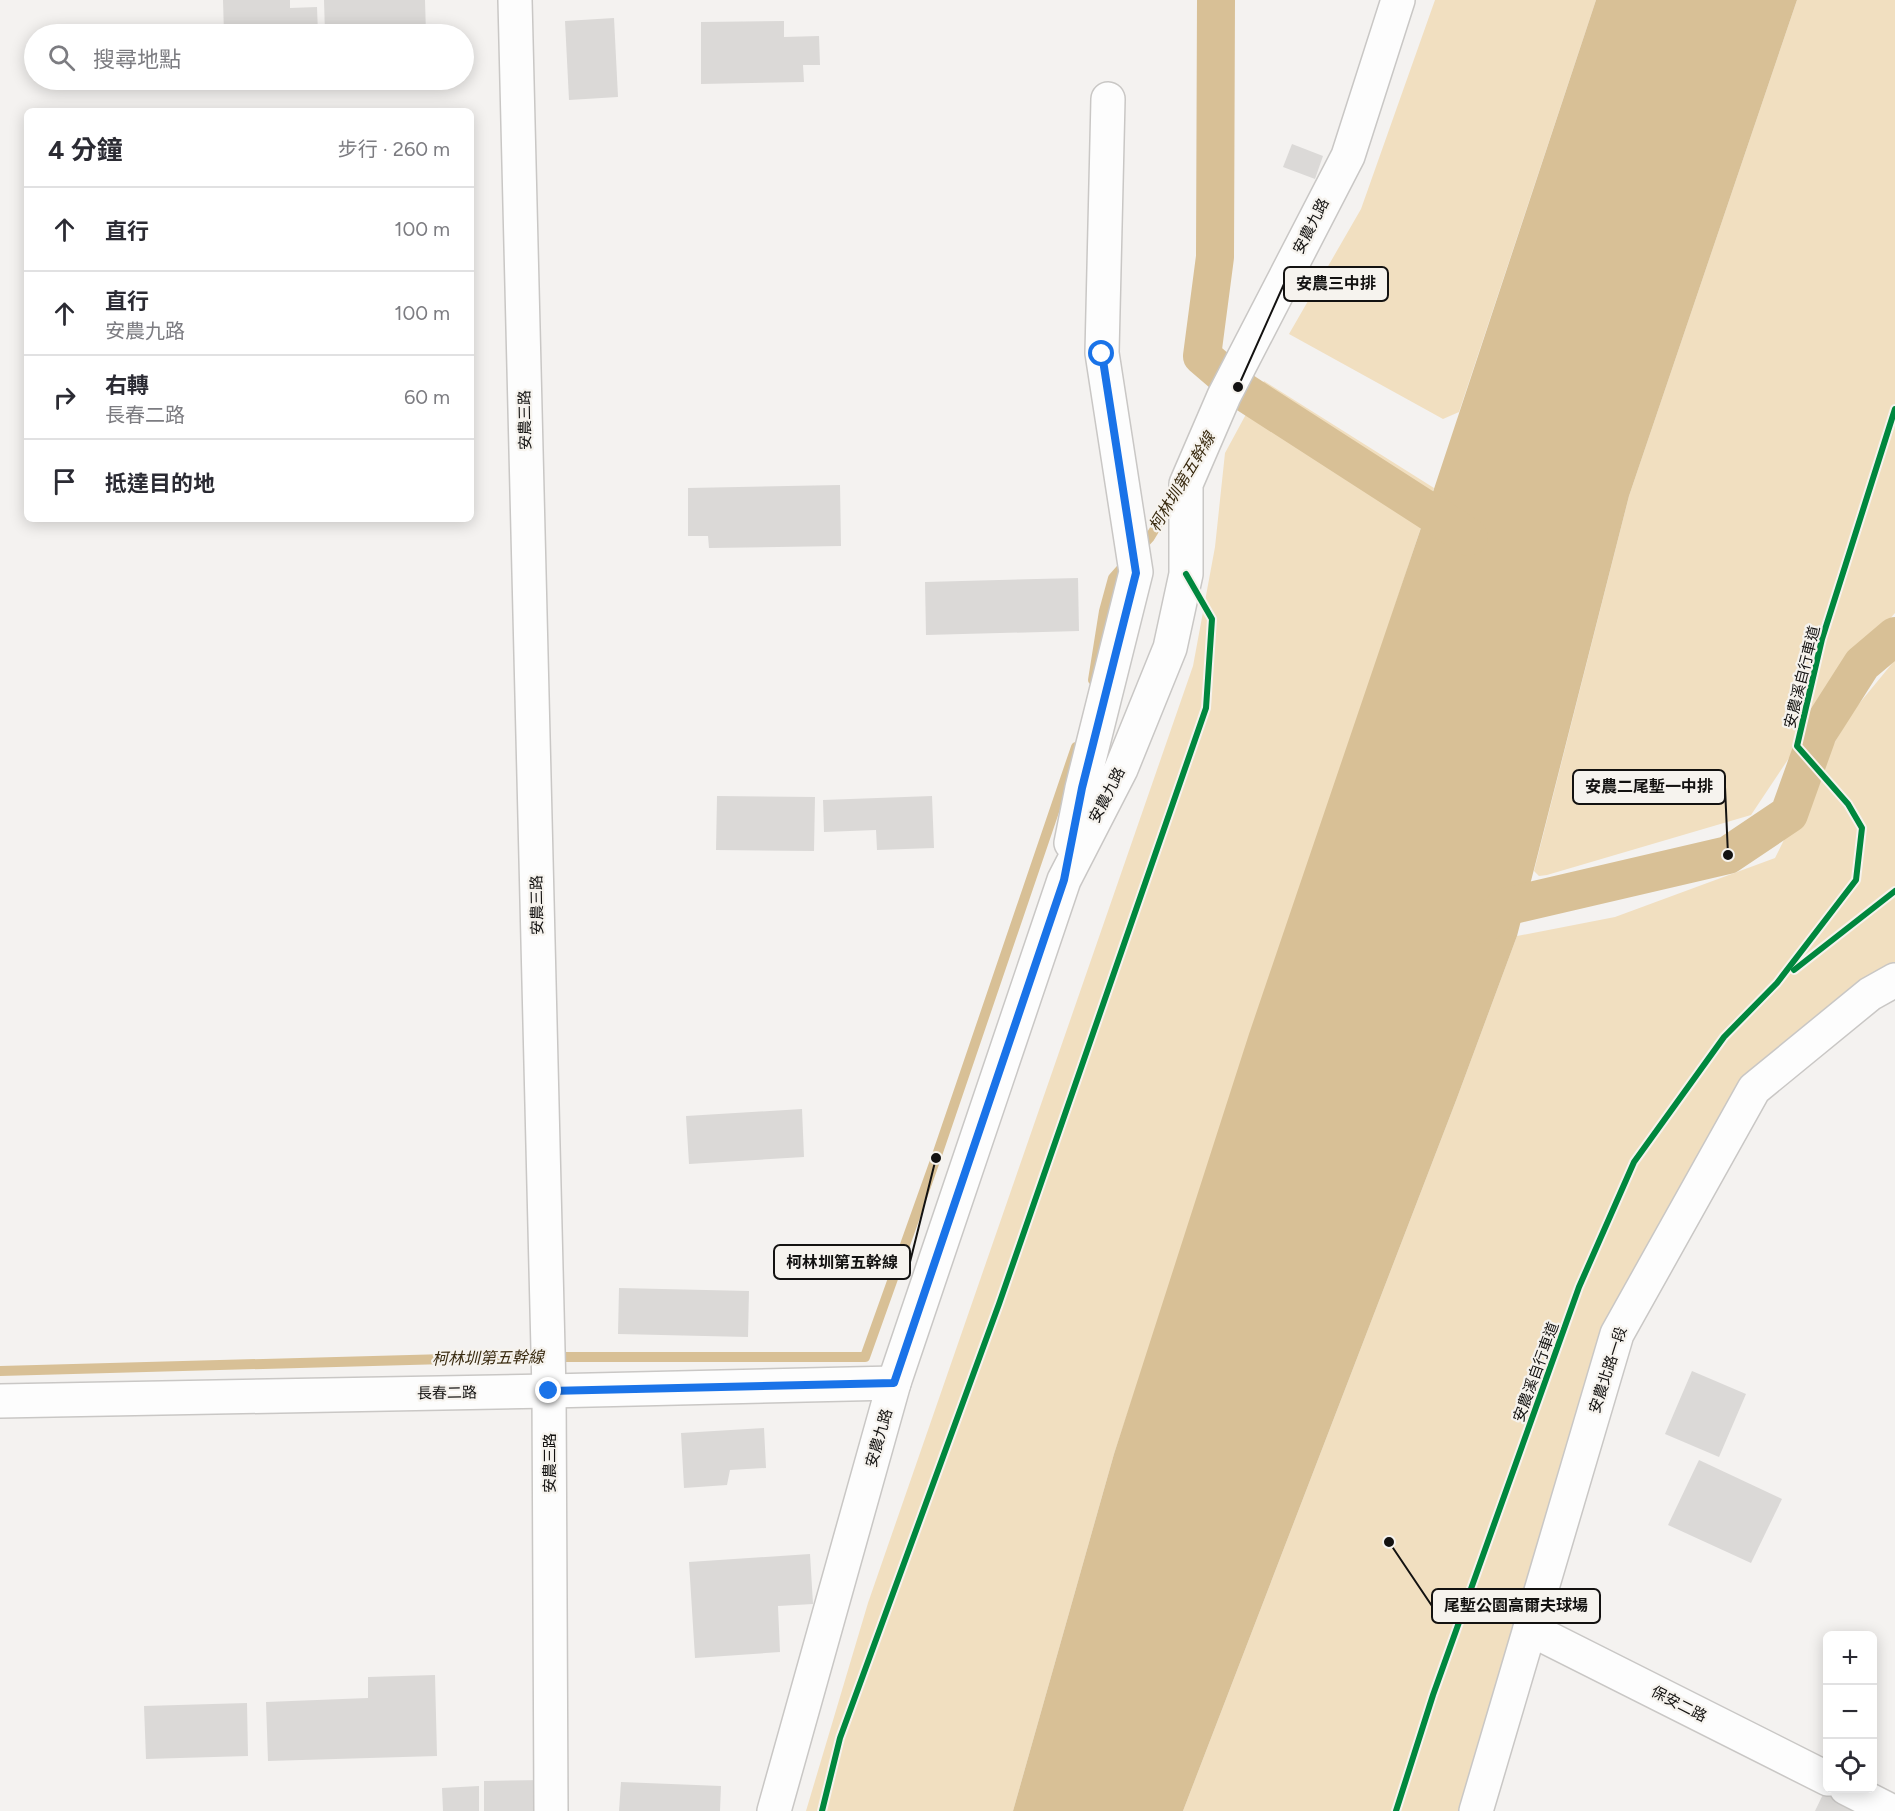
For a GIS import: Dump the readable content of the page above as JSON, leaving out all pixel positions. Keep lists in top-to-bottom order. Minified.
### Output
{"streets":{"street":["安農九路","安農三路","安農北路一段","長春二路","保安二路"],"cycle path":["安農溪自行車道"]},"crossings":[["安農九路","長春二路"],["安農三路","長春二路"],["安農北路一段","保安二路"]],"water":["柯林圳第五幹線"],"places":["安農三中排","安農二尾塹一中排","柯林圳第五幹線","尾塹公園高爾夫球場"],"page":{"search":"搜尋地點","heading":["4 分鐘","步行 · 260 m"],"list":[["直行","100 m"],["直行","安農九路","100 m"],["右轉","長春二路","60 m"],"抵達目的地"],"map_buttons":["+","−"]}}
